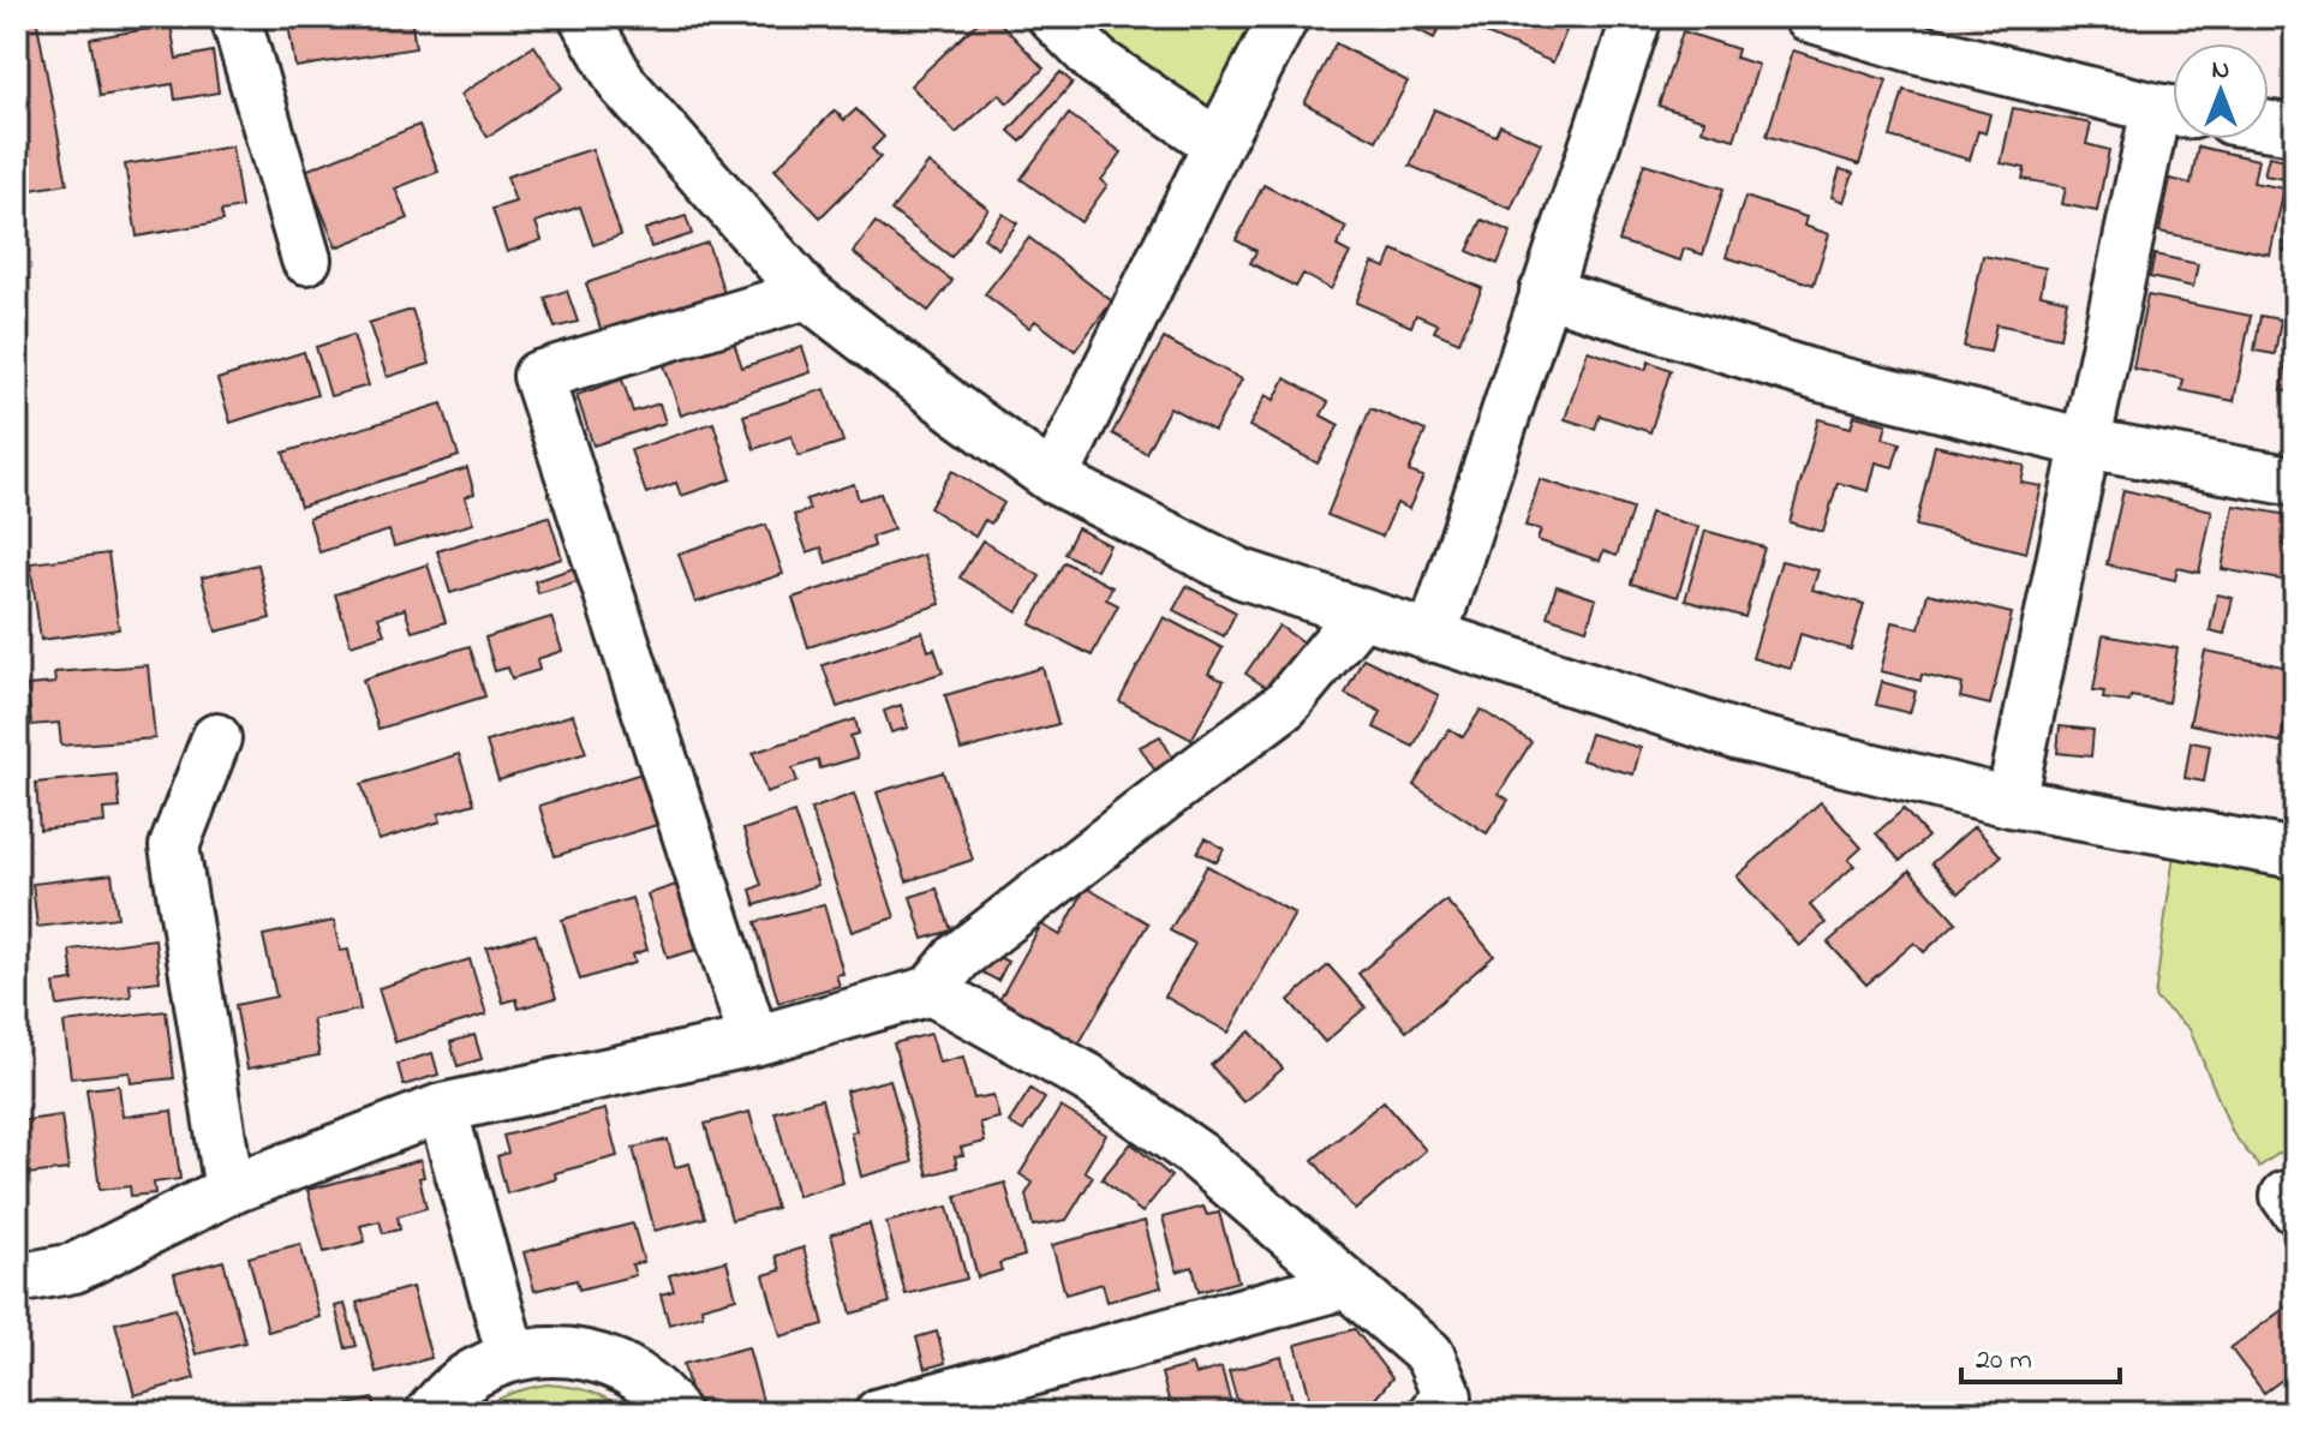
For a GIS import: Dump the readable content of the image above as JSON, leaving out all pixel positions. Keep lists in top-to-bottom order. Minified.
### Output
{"scale_bar":"20 m","north":"top"}
